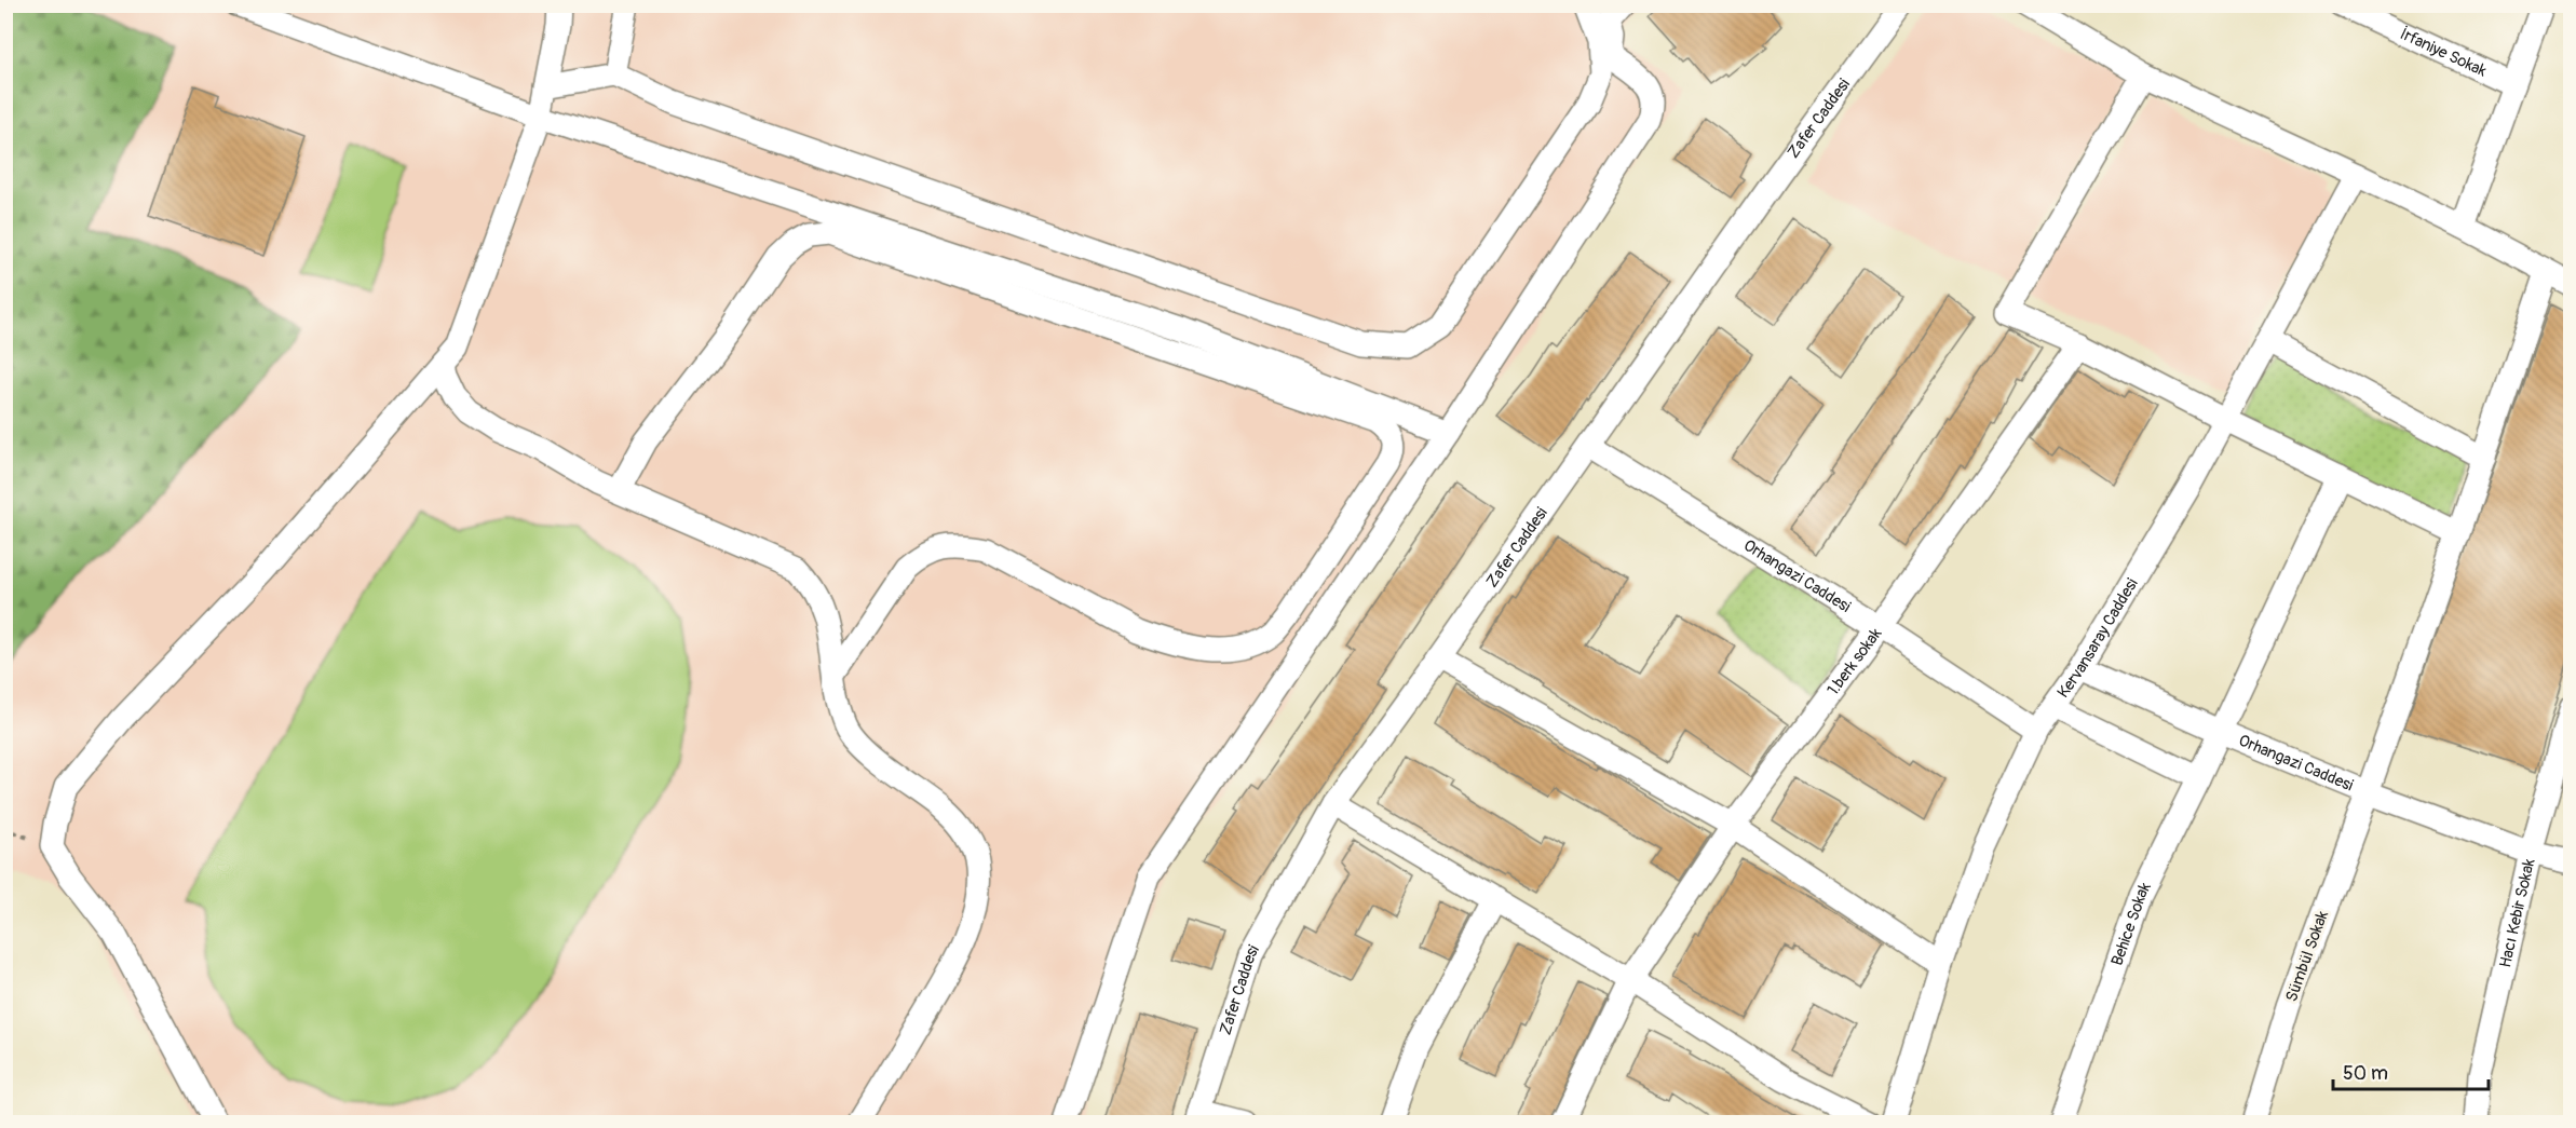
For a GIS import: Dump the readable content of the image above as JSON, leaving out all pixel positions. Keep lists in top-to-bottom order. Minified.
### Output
{"streets":{"street":["İrfaniye Sokak","Zafer Caddesi","Orhangazi Caddesi","Kervansaray Caddesi","1.berk sokak","Hacı Kebir Sokak","Behice Sokak","Sümbül Sokak"]},"crossings":[["Zafer Caddesi","Orhangazi Caddesi"],["Orhangazi Caddesi","Kervansaray Caddesi"],["Orhangazi Caddesi","1.berk sokak"],["Orhangazi Caddesi","Hacı Kebir Sokak"],["Orhangazi Caddesi","Behice Sokak"],["Orhangazi Caddesi","Sümbül Sokak"]],"scale_bar":"50 m"}
